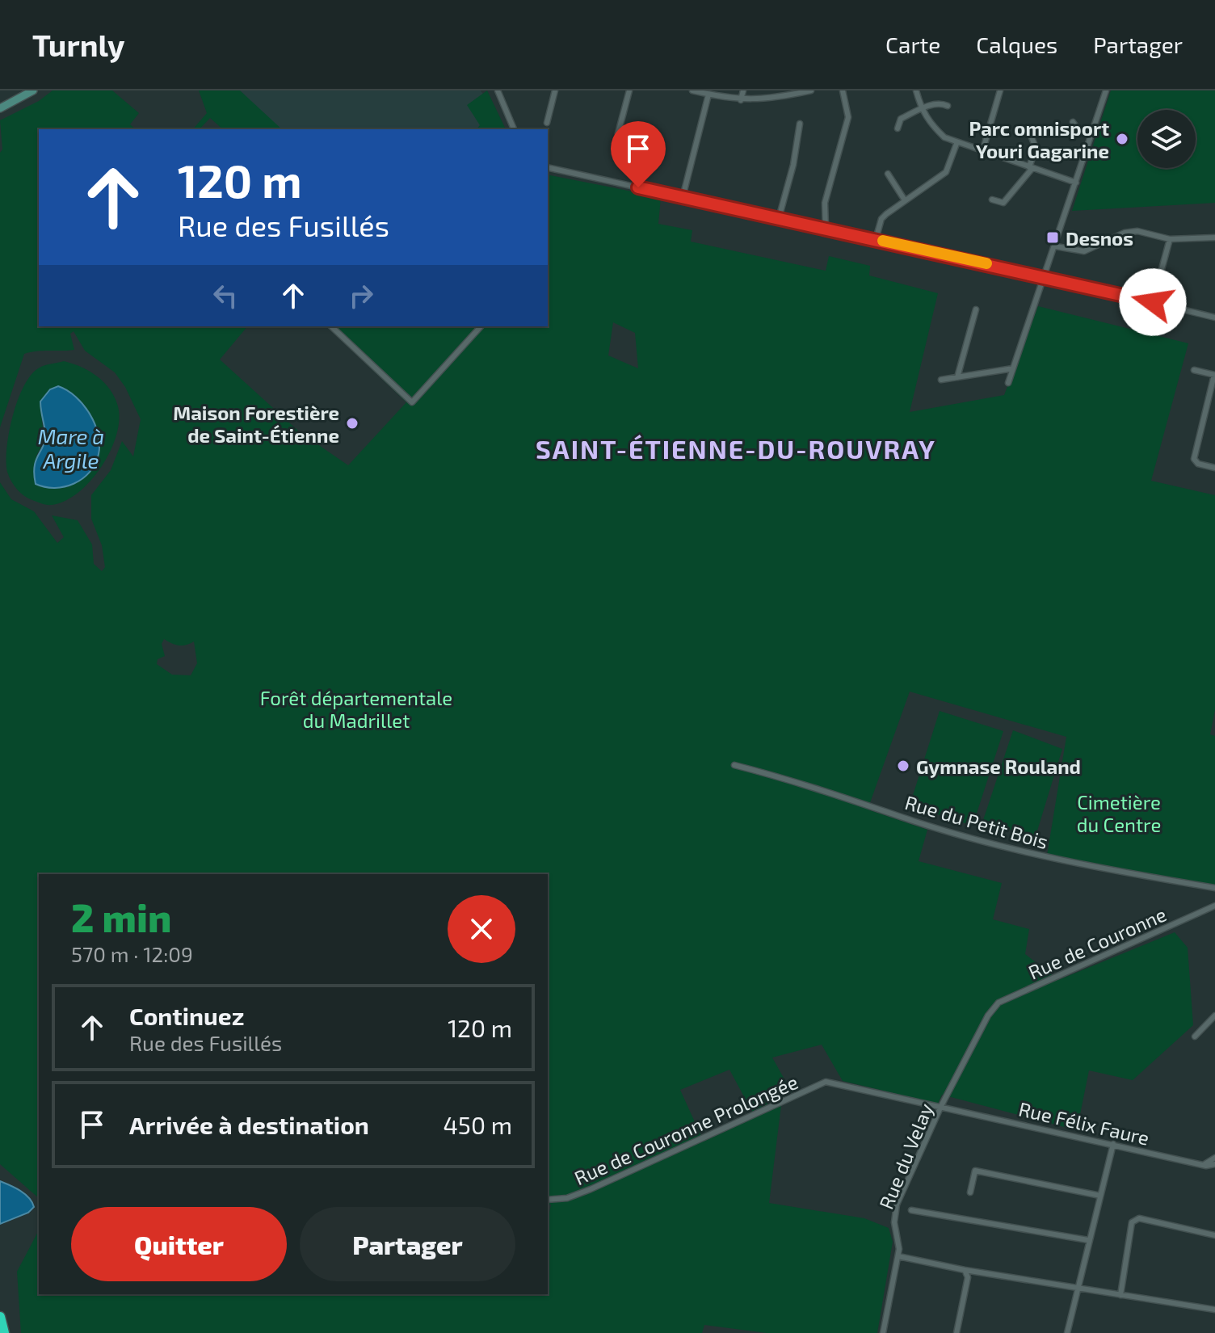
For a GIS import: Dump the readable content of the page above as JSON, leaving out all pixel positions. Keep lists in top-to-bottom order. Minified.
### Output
{"streets":{"street":["Rue du Petit Bois","Rue de Couronne","Rue Félix Faure","Rue de Couronne Prolongée","Rue du Velay"]},"crossings":[["Rue de Couronne","Rue du Velay"],["Rue Félix Faure","Rue de Couronne Prolongée"],["Rue Félix Faure","Rue du Velay"]],"districts":["SAINT-ÉTIENNE-DU-ROUVRAY"],"water":["Mare à Argile"],"parks":["Forêt départementale du Madrillet","Cimetière du Centre"],"places":{"other":["Parc omnisport Youri Gagarine","Maison Forestière de Saint-Étienne","Gymnase Rouland"],"transit":["Desnos"]},"page":{"header":"Turnly","nav":["Carte","Calques","Partager"],"turn":["120 m","Rue des Fusillés"],"heading":["2 min","570 m · 12:09"],"list":[{"name":"Continuez","note":"Rue des Fusillés","value":"120 m"},{"name":"Arrivée à destination","value":"450 m"}],"buttons":["Quitter","Partager"]}}
